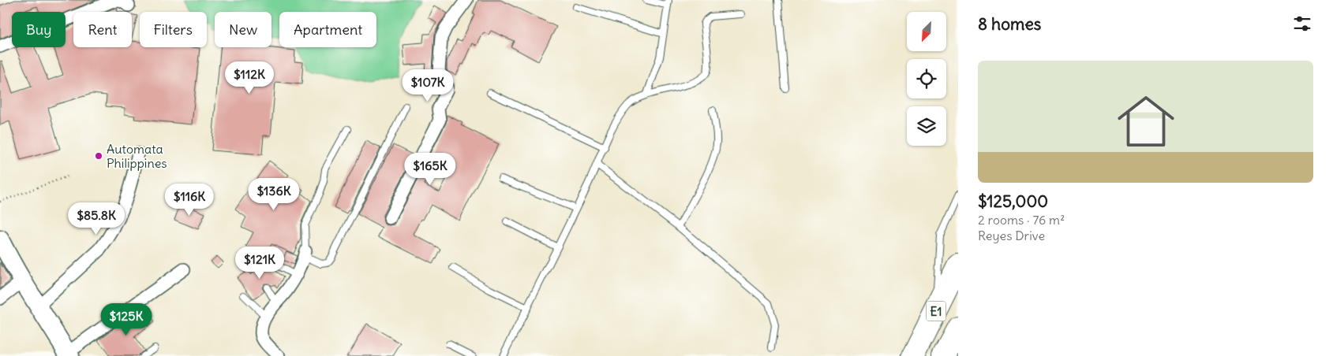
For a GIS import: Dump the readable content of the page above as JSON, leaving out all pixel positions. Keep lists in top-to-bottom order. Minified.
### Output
{"streets":{"highway":["E1"]},"places":["Automata Philippines"],"north":"bottom left","page":{"heading":"8 homes","chip":["Buy","Rent","Filters","New","Apartment"],"list":[{"name":"$125,000","note":"2 rooms · 76 m² · Reyes Drive"}],"price":["$112K","$107K","$165K","$136K","$116K","$85.8K","$121K","$125K"]}}
